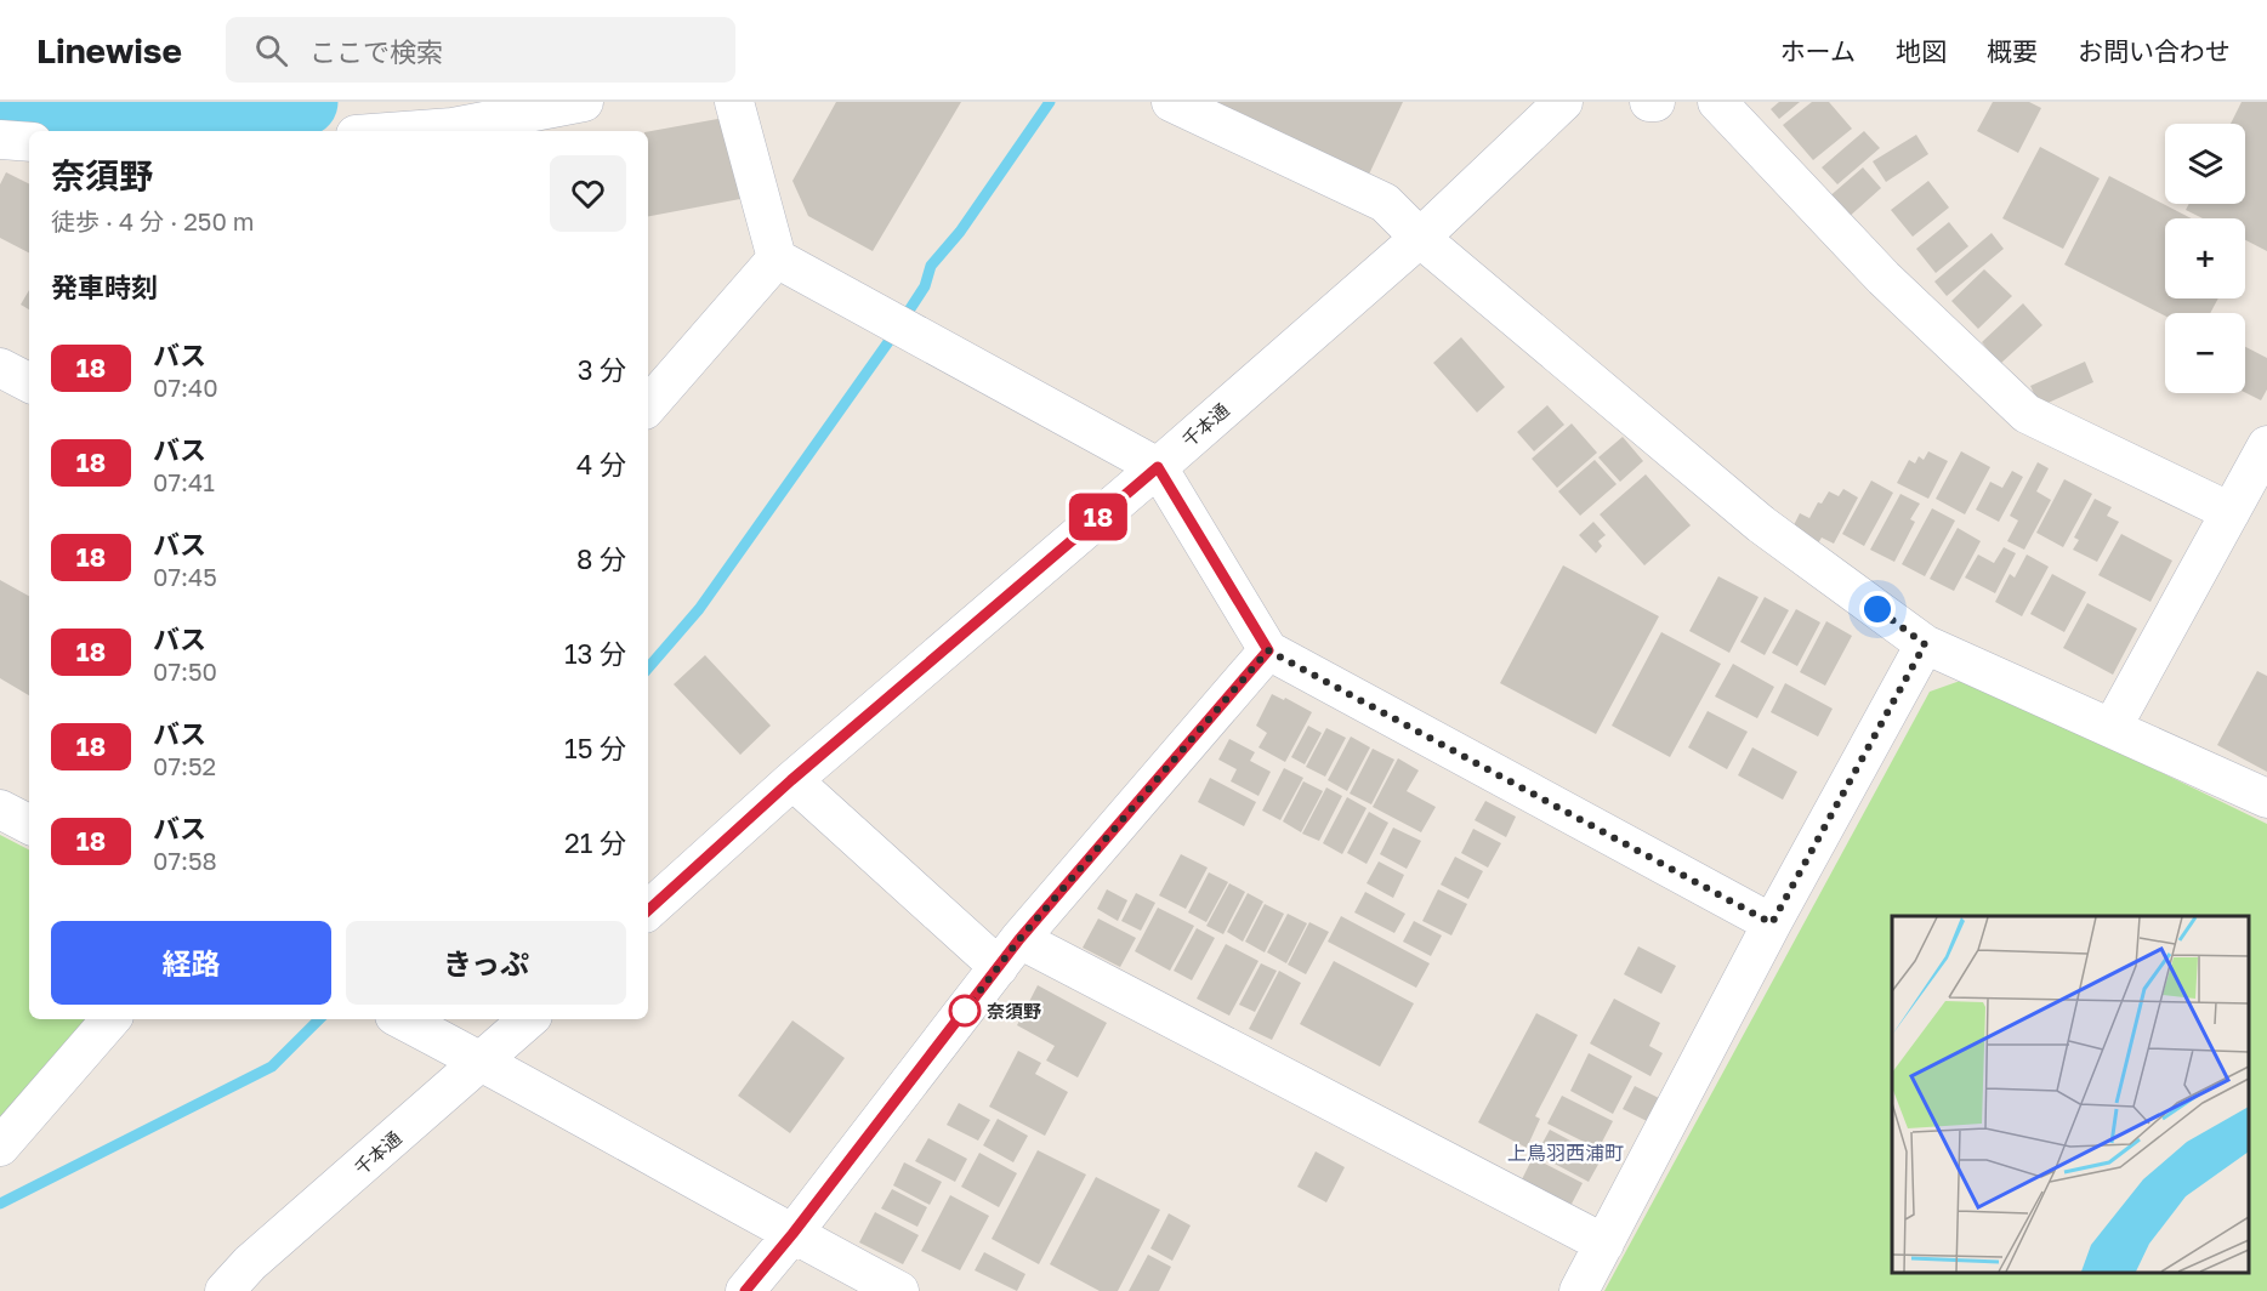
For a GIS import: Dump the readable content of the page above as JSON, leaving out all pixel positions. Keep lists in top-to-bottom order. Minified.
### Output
{"streets":{"street":["千本通"]},"districts":["上鳥羽西浦町"],"places":["奈須野"],"lines":["bus line 18"],"page":{"header":"Linewise","search":"ここで検索","nav":["ホーム","地図","概要","お問い合わせ"],"on_map":"18","map_buttons":["+","−"],"heading":[["奈須野","徒歩 · 4 分 · 250 m"],"発車時刻"],"list":[{"mark":"18","name":"バス","note":"07:40","value":"3 分"},{"mark":"18","name":"バス","note":"07:41","value":"4 分"},{"mark":"18","name":"バス","note":"07:45","value":"8 分"},{"mark":"18","name":"バス","note":"07:50","value":"13 分"},{"mark":"18","name":"バス","note":"07:52","value":"15 分"},{"mark":"18","name":"バス","note":"07:58","value":"21 分"}],"buttons":["経路","きっぷ"]}}
